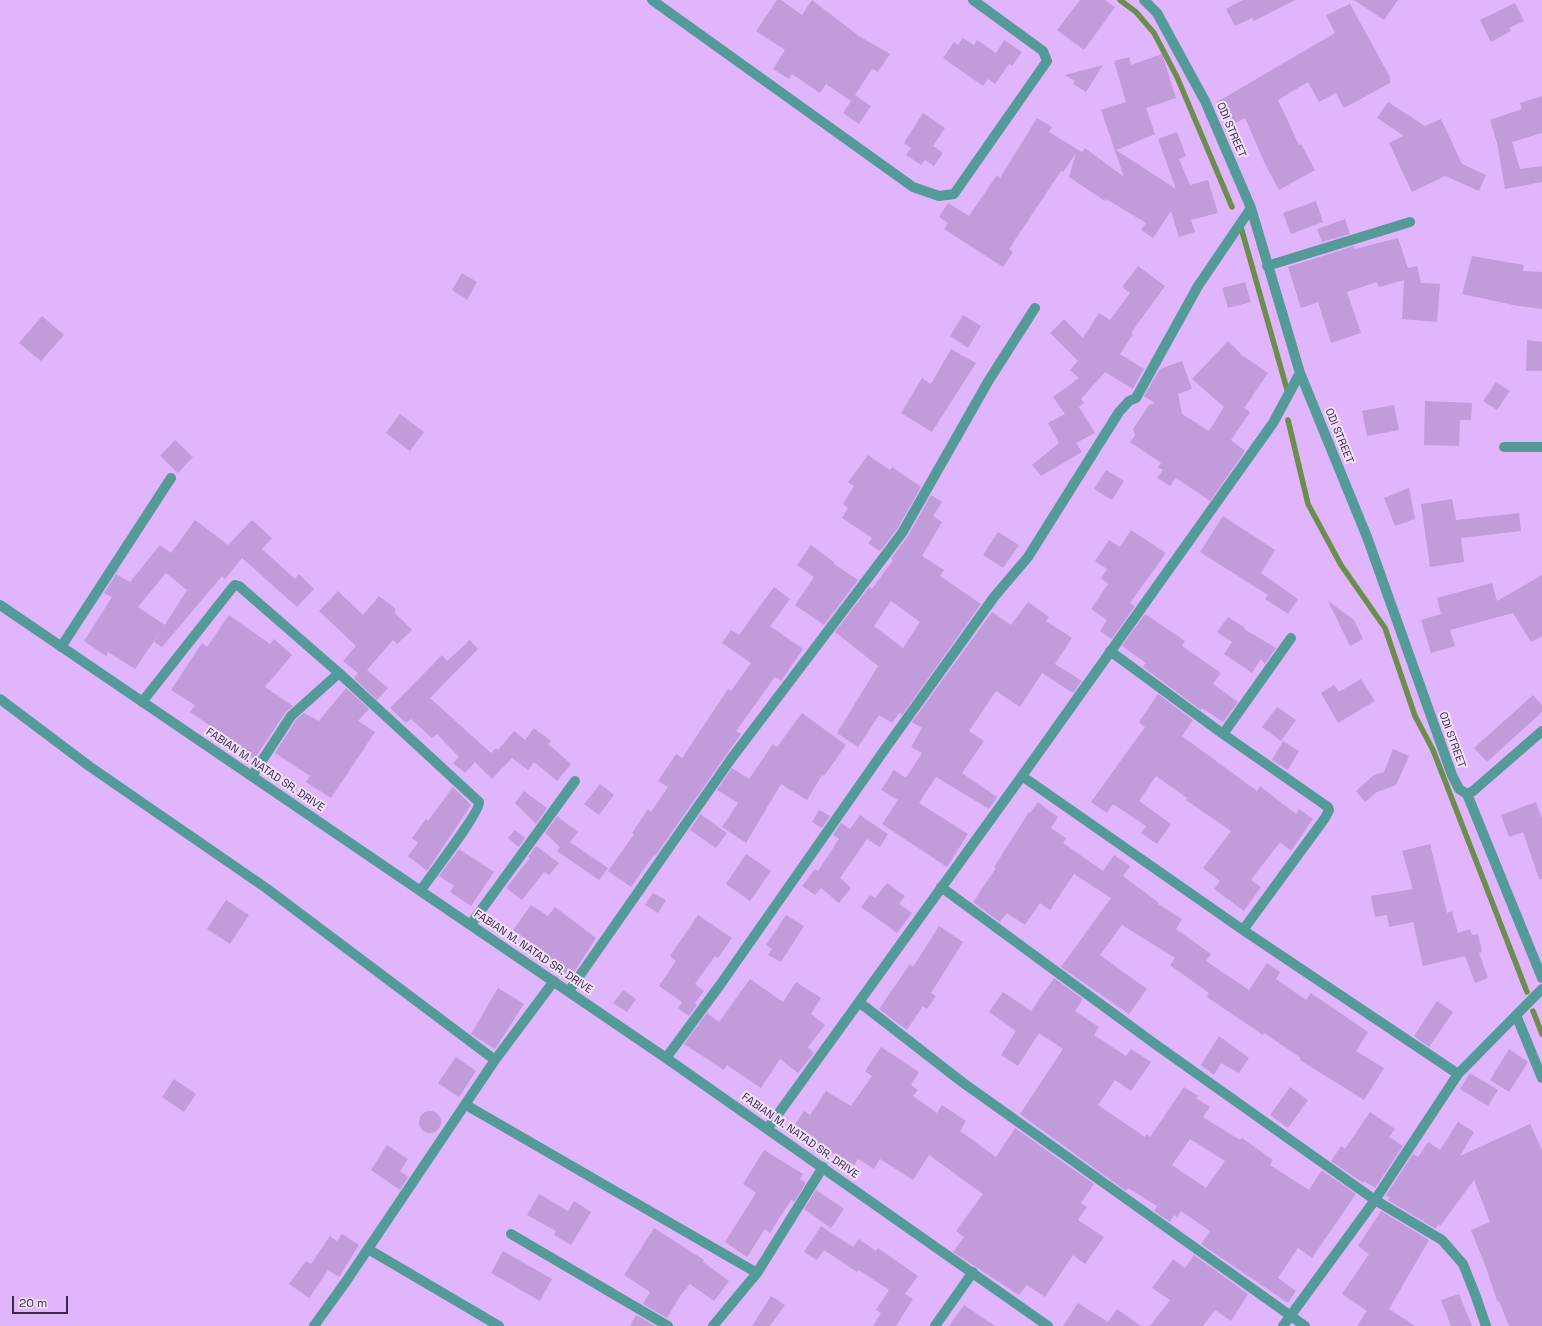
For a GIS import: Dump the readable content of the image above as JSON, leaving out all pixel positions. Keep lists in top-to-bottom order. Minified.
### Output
{"streets":{"street":["ODI STREET","FABIAN M. NATAD SR. DRIVE"]},"scale_bar":"20 m"}
